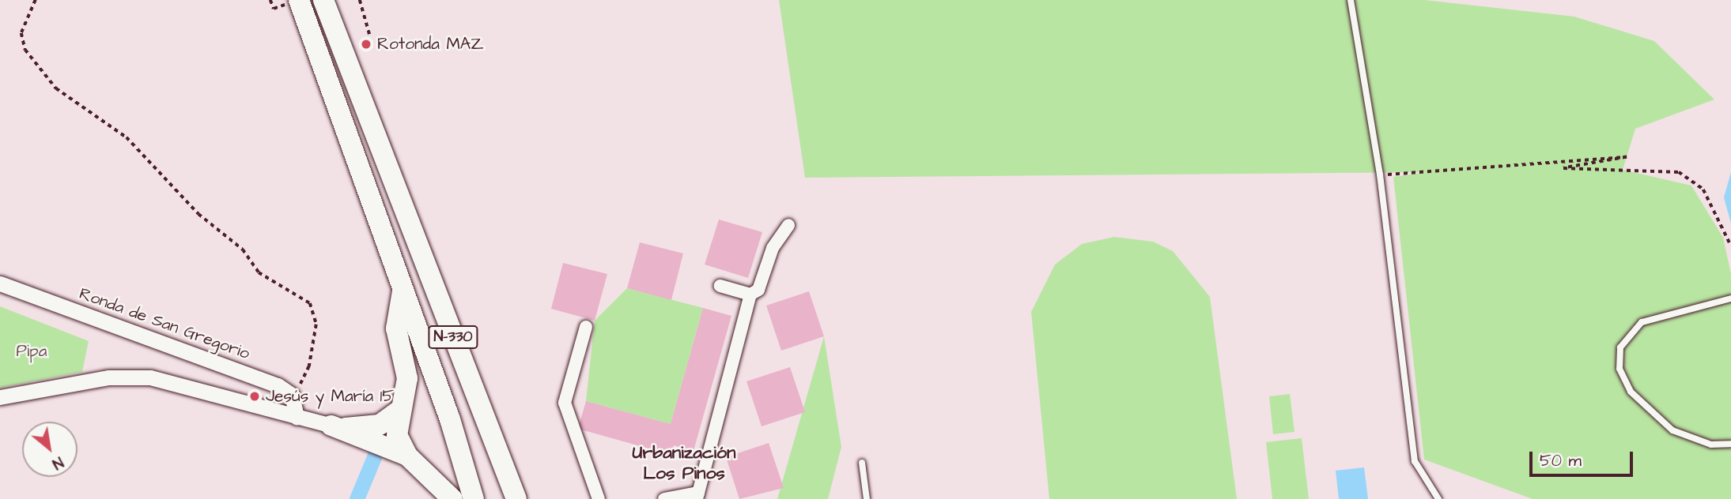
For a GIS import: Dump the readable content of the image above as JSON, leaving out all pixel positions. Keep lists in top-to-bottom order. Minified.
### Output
{"streets":{"highway":["N-330"],"street":["Ronda de San Gregorio"]},"districts":["Urbanización Los Pinos"],"parks":["Pipa"],"places":["Rotonda MAZ","Jesús y María 15"],"scale_bar":"50 m","north":"bottom right"}
